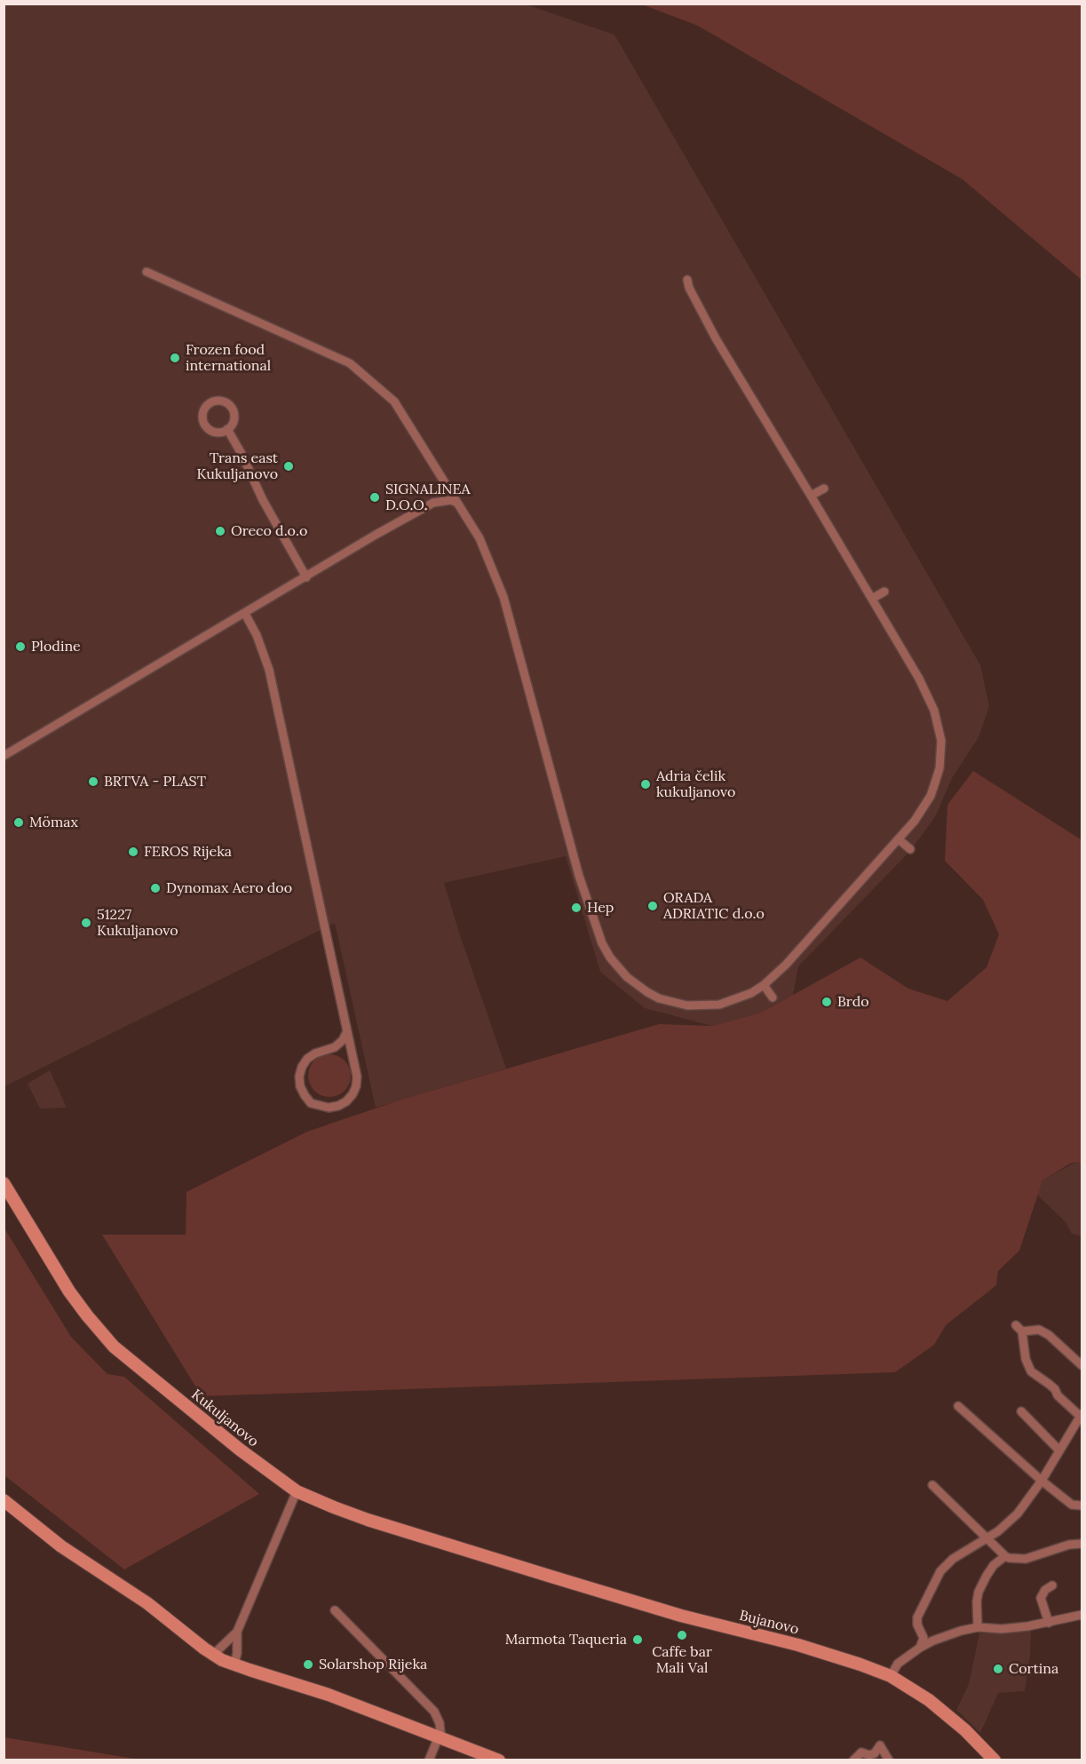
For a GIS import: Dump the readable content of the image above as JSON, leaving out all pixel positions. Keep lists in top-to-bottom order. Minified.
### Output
{"streets":{"main road":["Kukuljanovo","Bujanovo"]},"crossings":[["Kukuljanovo","Bujanovo"]],"places":["Frozen food international","Trans east Kukuljanovo","SIGNALINEA D.O.O.","Oreco d.o.o","Plodine","BRTVA - PLAST","Adria čelik kukuljanovo","Mömax","FEROS Rijeka","Dynomax Aero doo","ORADA ADRIATIC d.o.o","Hep","51227 Kukuljanovo","Brdo","Caffe bar Mali Val","Marmota Taqueria","Solarshop Rijeka","Cortina"]}
